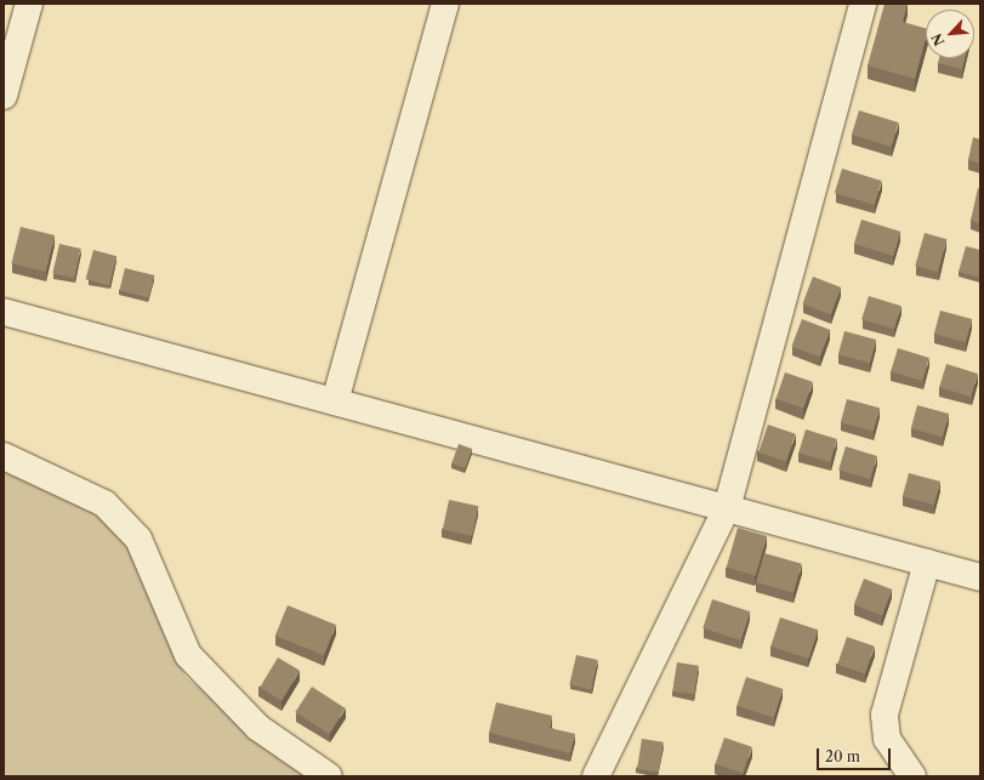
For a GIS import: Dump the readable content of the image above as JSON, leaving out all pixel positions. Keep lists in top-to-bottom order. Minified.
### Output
{"scale_bar":"20 m","north":"bottom left"}
